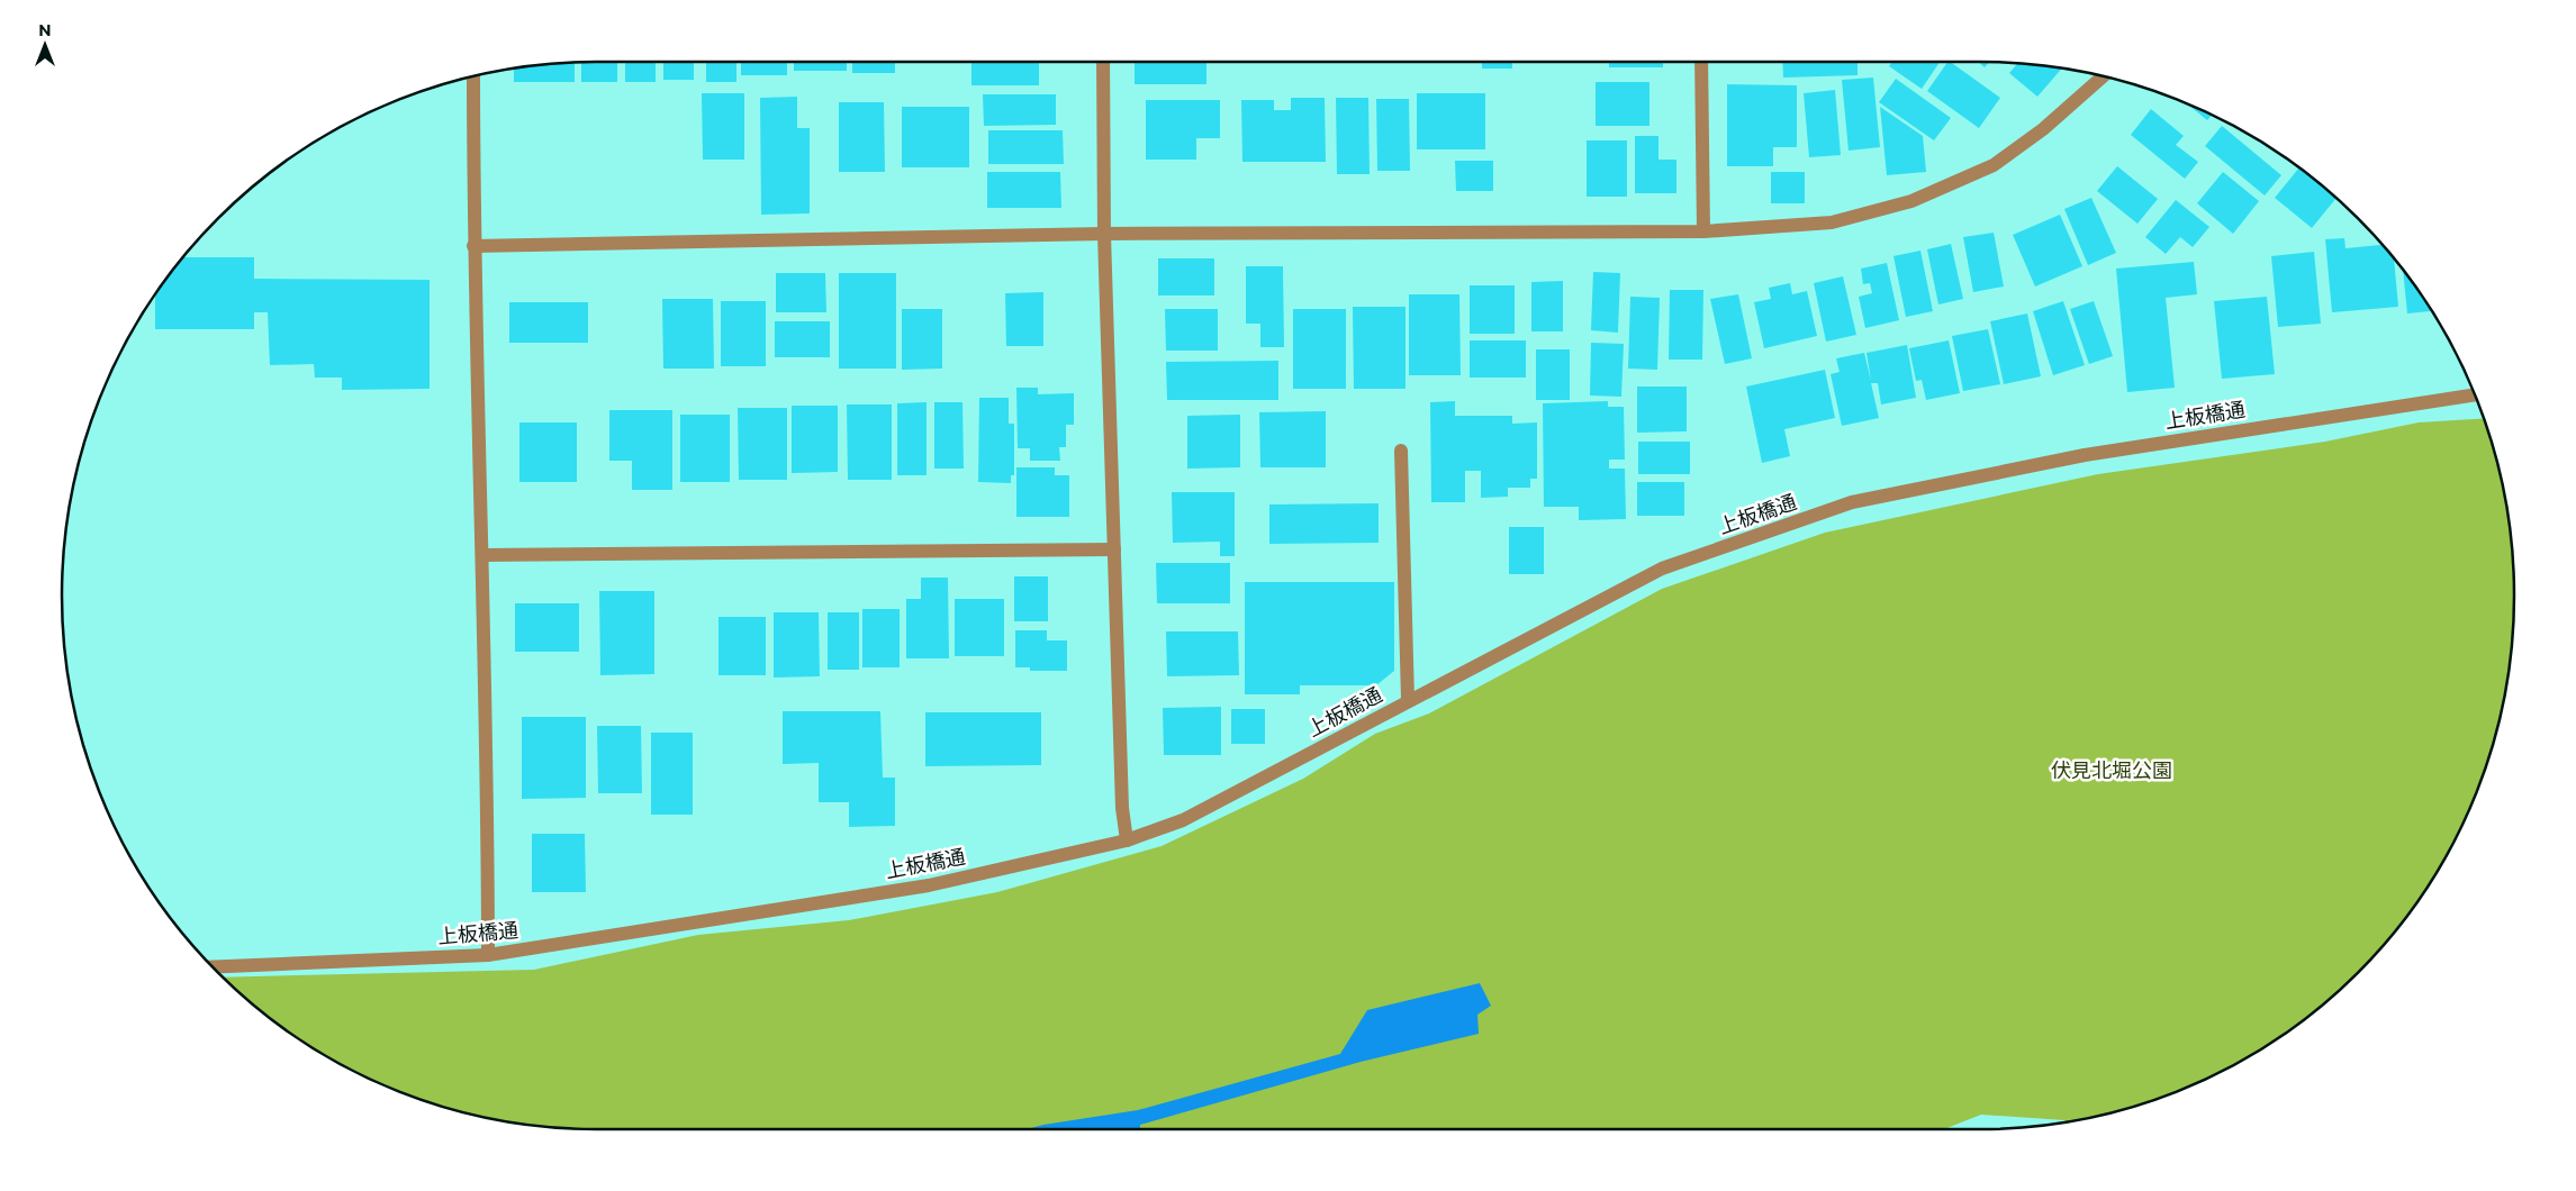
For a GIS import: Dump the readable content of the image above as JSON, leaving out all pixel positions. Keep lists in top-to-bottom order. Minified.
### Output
{"streets":{"street":["上板橋通"]},"parks":["伏見北堀公園"],"north":"top"}
